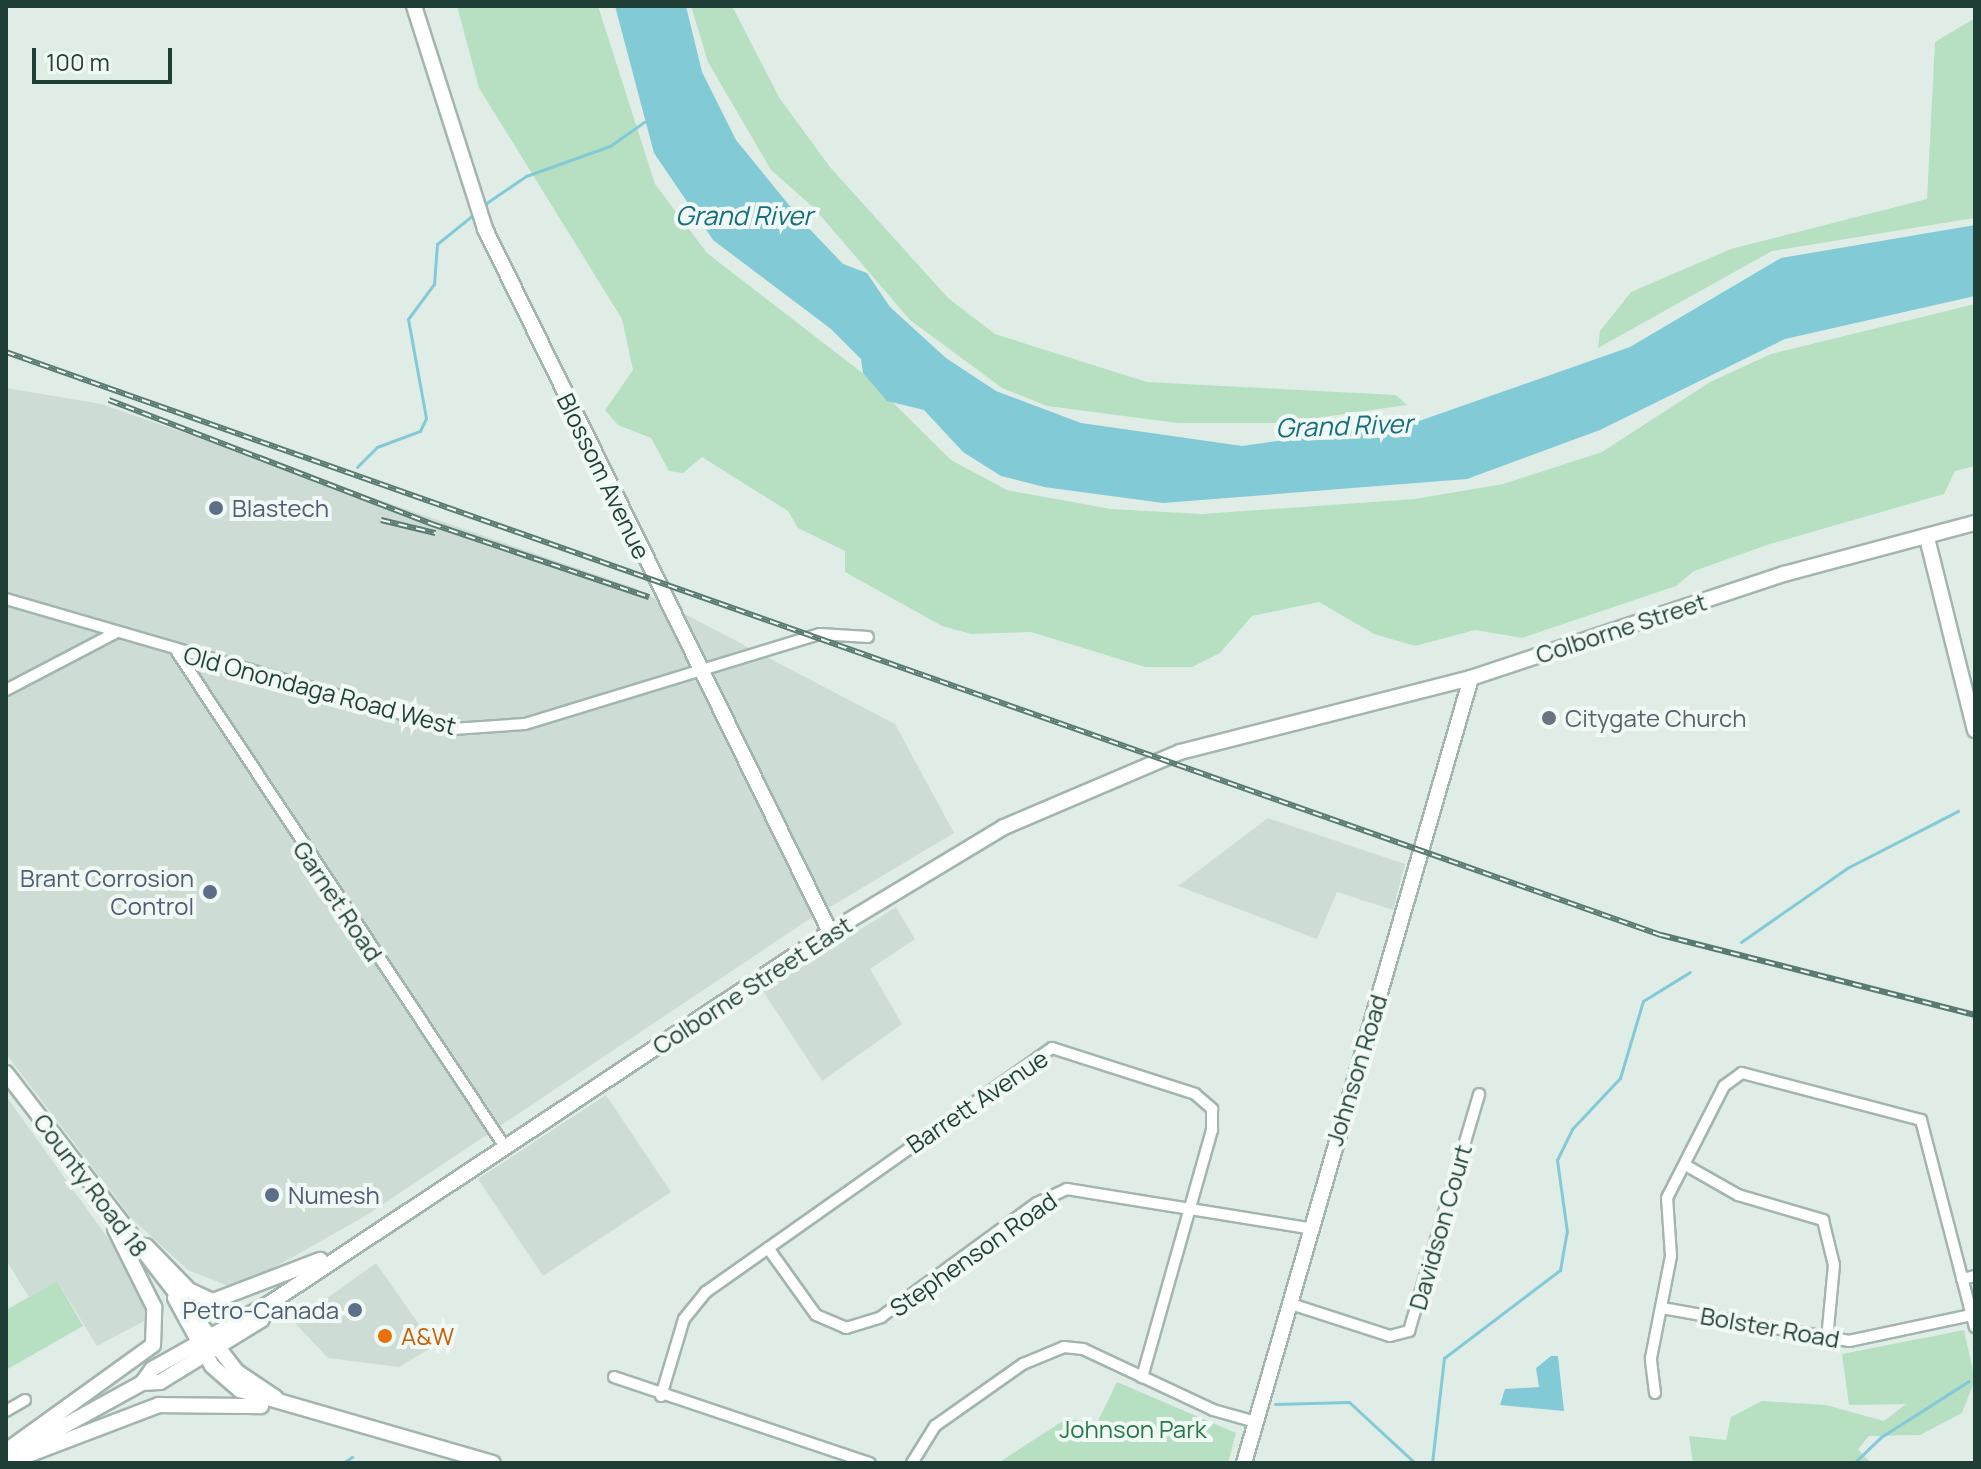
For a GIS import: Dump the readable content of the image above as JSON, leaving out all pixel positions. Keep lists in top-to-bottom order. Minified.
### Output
{"streets":{"main road":["Blossom Avenue","Colborne Street","Colborne Street East","Johnson Road","County Road 18"],"street":["Old Onondaga Road West","Garnet Road","Barrett Avenue","Davidson Court","Stephenson Road","Bolster Road"]},"crossings":[["Blossom Avenue","Old Onondaga Road West"],["Blossom Avenue","Colborne Street East"],["Colborne Street","Colborne Street East"],["Colborne Street","Johnson Road"],["Old Onondaga Road West","Garnet Road"],["Garnet Road","Colborne Street East"],["Colborne Street East","County Road 18"],["Johnson Road","Davidson Court"],["Johnson Road","Stephenson Road"],["Barrett Avenue","Stephenson Road"]],"water":["Grand River"],"parks":["Johnson Park"],"places":["Blastech","Citygate Church","Brant Corrosion Control","Numesh","Petro-Canada","A&W"],"scale_bar":"100 m"}
